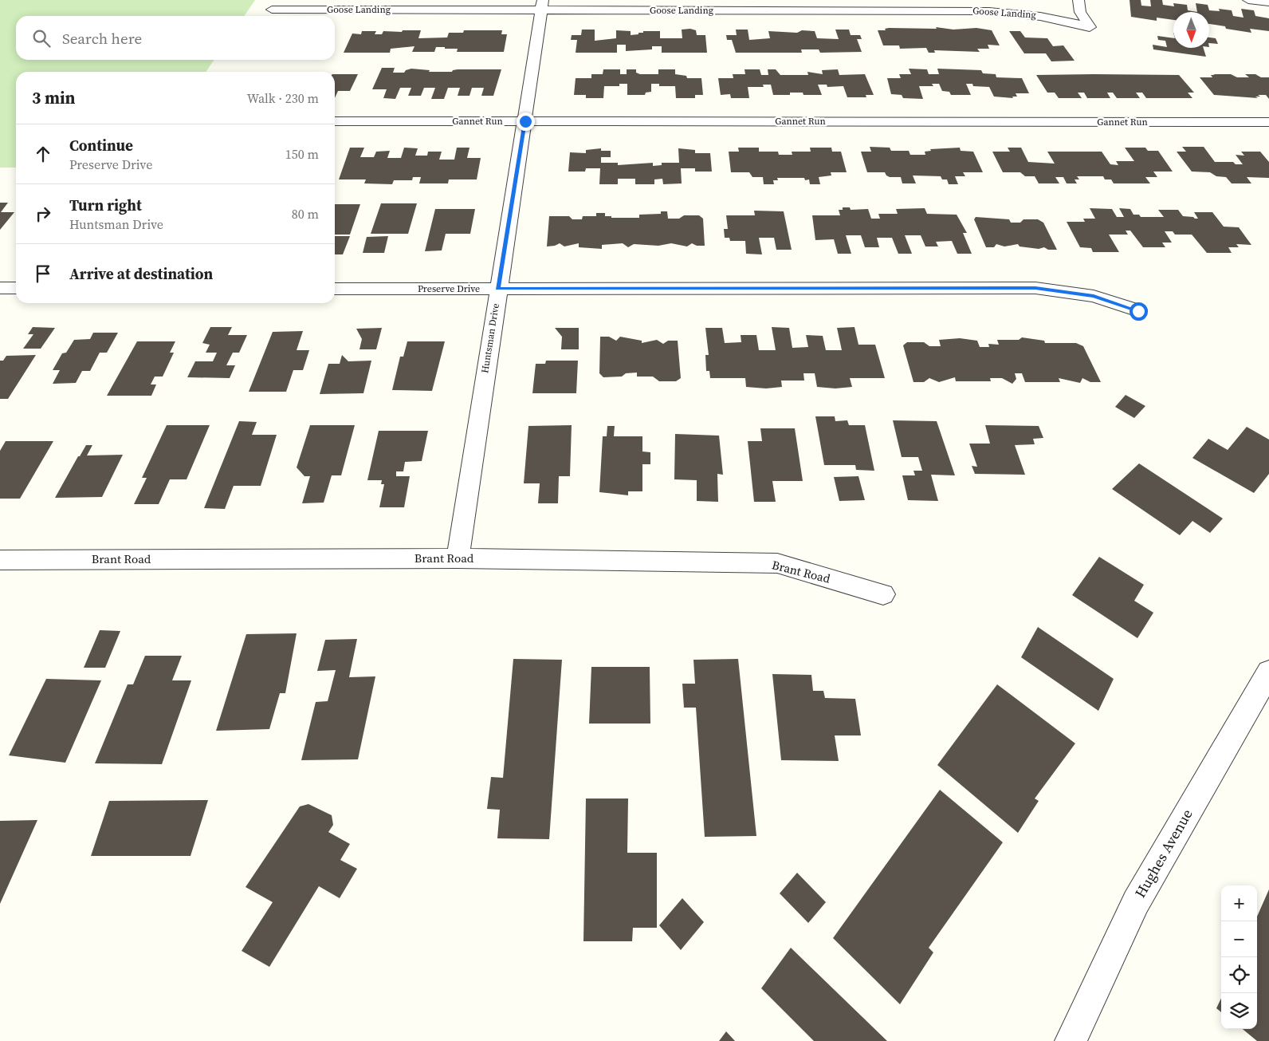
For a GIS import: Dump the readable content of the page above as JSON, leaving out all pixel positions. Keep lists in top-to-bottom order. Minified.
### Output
{"streets":{"street":["Goose Landing","Gannet Run","Preserve Drive","Huntsman Drive","Brant Road","Hughes Avenue"]},"crossings":[["Goose Landing","Huntsman Drive"],["Gannet Run","Huntsman Drive"],["Preserve Drive","Huntsman Drive"],["Huntsman Drive","Brant Road"]],"north":"bottom","page":{"search":"Search here","heading":["3 min","Walk · 230 m"],"list":[["Continue","Preserve Drive","150 m"],["Turn right","Huntsman Drive","80 m"],"Arrive at destination"],"map_buttons":["+","−"]}}
